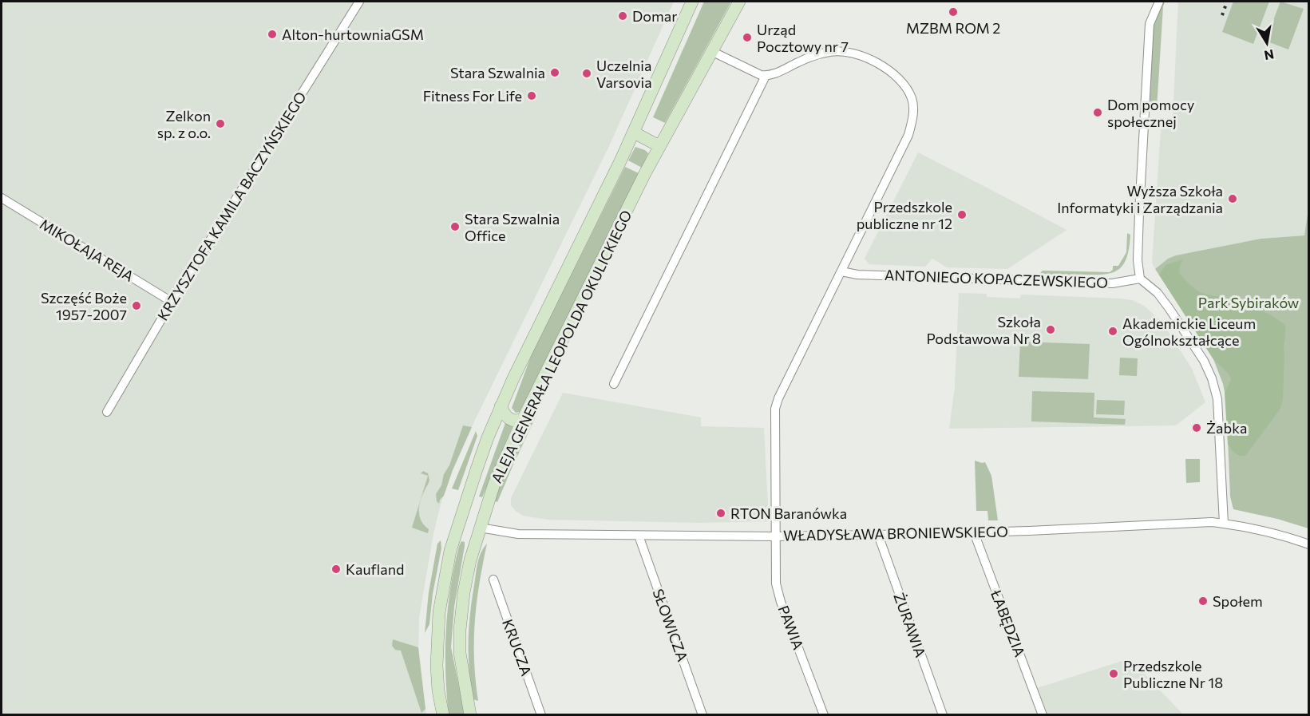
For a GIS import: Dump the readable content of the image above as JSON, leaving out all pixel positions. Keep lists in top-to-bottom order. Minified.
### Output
{"streets":{"main road":["ALEJA GENERAŁA LEOPOLDA OKULICKIEGO"],"street":["KRZYSZTOFA KAMILA BACZYŃSKIEGO","MIKOŁAJA REJA","ANTONIEGO KOPACZEWSKIEGO","WŁADYSŁAWA BRONIEWSKIEGO","ŁABĘDZIA","SŁOWICZA","ŻURAWIA","PAWIA","KRUCZA"]},"crossings":[["KRZYSZTOFA KAMILA BACZYŃSKIEGO","MIKOŁAJA REJA"],["ANTONIEGO KOPACZEWSKIEGO","PAWIA"],["ALEJA GENERAŁA LEOPOLDA OKULICKIEGO","WŁADYSŁAWA BRONIEWSKIEGO"],["WŁADYSŁAWA BRONIEWSKIEGO","ŁABĘDZIA"],["WŁADYSŁAWA BRONIEWSKIEGO","SŁOWICZA"],["WŁADYSŁAWA BRONIEWSKIEGO","ŻURAWIA"],["WŁADYSŁAWA BRONIEWSKIEGO","PAWIA"]],"parks":["Park Sybiraków"],"places":["MZBM ROM 2","Domar","Alton-hurtowniaGSM","Urząd Pocztowy nr 7","Stara Szwalnia","Uczelnia Varsovia","Fitness For Life","Dom pomocy społecznej","Zelkon sp. z o.o.","Wyższa Szkoła Informatyki i Zarządzania","Przedszkole publiczne nr 12","Stara Szwalnia Office","Szczęść Boże 1957-2007","Szkoła Podstawowa Nr 8","Akademickie Liceum Ogólnokształcące","Żabka","RTON Baranówka","Kaufland","Społem","Przedszkole Publiczne Nr 18"],"north":"bottom"}
